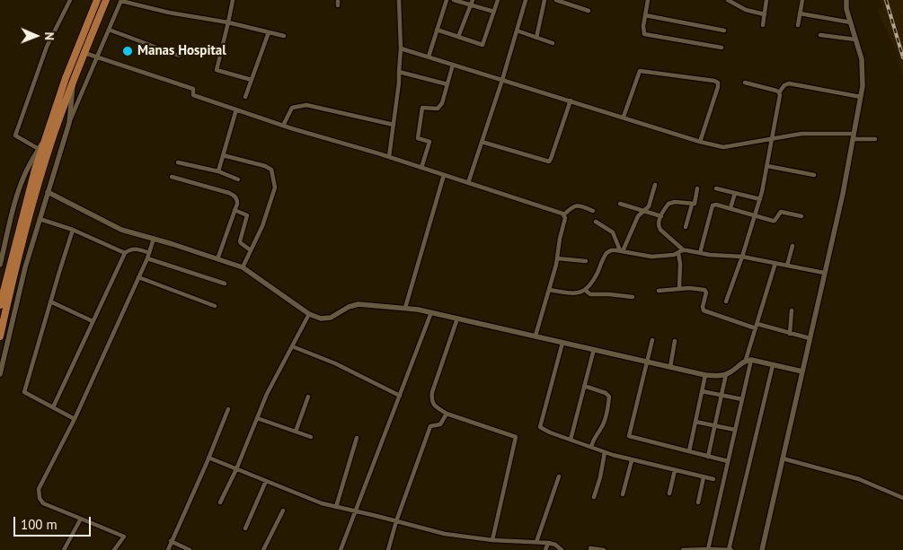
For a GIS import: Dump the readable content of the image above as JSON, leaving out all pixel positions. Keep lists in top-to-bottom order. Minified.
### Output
{"places":["Manas Hospital"],"scale_bar":"100 m","north":"right"}
